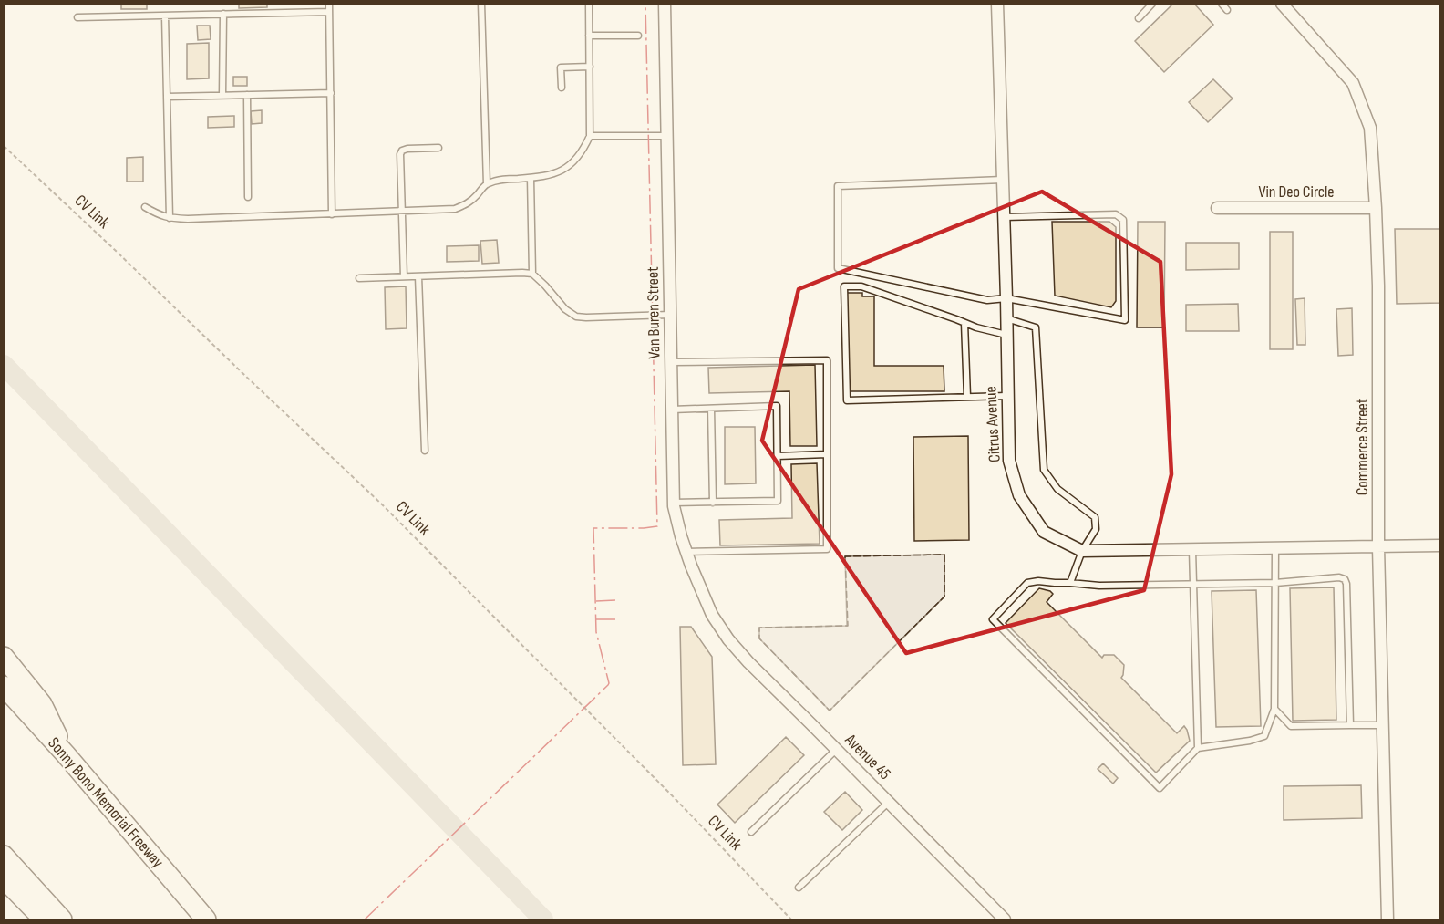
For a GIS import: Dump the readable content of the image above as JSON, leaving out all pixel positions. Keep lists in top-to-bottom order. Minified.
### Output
{"streets":{"highway":["Sonny Bono Memorial Freeway"],"street":["Vin Deo Circle","Van Buren Street","Citrus Avenue","Commerce Street","Avenue 45"],"path":["CV Link"]},"crossings":[["Vin Deo Circle","Commerce Street"],["Van Buren Street","Avenue 45"],["Citrus Avenue","Commerce Street"]]}
